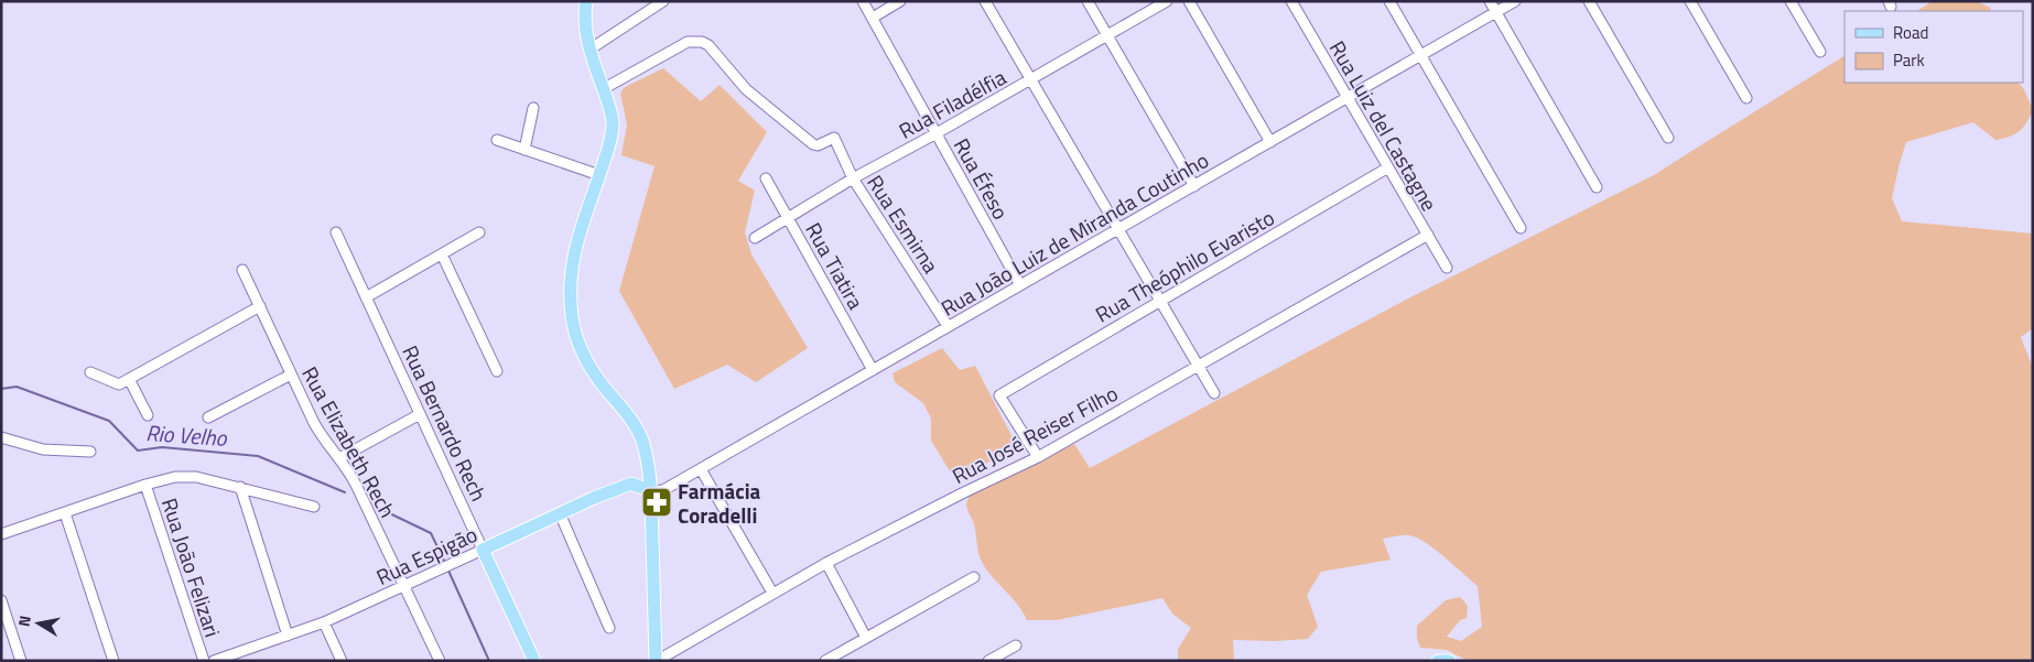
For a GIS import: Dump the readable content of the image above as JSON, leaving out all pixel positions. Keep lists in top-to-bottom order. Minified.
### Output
{"streets":{"main road":["Rua Bernardo Rech","Rua Espigão"],"street":["Rua Filadélfia","Rua Luiz del Castagne","Rua Éfeso","Rua Esmirna","Rua João Luiz de Miranda Coutinho","Rua Tiatira","Rua Theóphilo Evaristo","Rua José Reiser Filho","Rua Elizabeth Rech","Rua João Felizari"]},"crossings":[["Rua Filadélfia","Rua Éfeso"],["Rua Filadélfia","Rua Esmirna"],["Rua Filadélfia","Rua Tiatira"],["Rua Luiz del Castagne","Rua João Luiz de Miranda Coutinho"],["Rua Luiz del Castagne","Rua Theóphilo Evaristo"],["Rua Luiz del Castagne","Rua José Reiser Filho"],["Rua Éfeso","Rua João Luiz de Miranda Coutinho"],["Rua Esmirna","Rua João Luiz de Miranda Coutinho"],["Rua João Luiz de Miranda Coutinho","Rua Tiatira"],["Rua Theóphilo Evaristo","Rua José Reiser Filho"],["Rua Bernardo Rech","Rua Espigão"],["Rua Elizabeth Rech","Rua Espigão"]],"water":["Rio Velho"],"places":{"pharmacy":["Farmácia Coradelli"]},"legend":["Road","Park"],"north":"left"}
